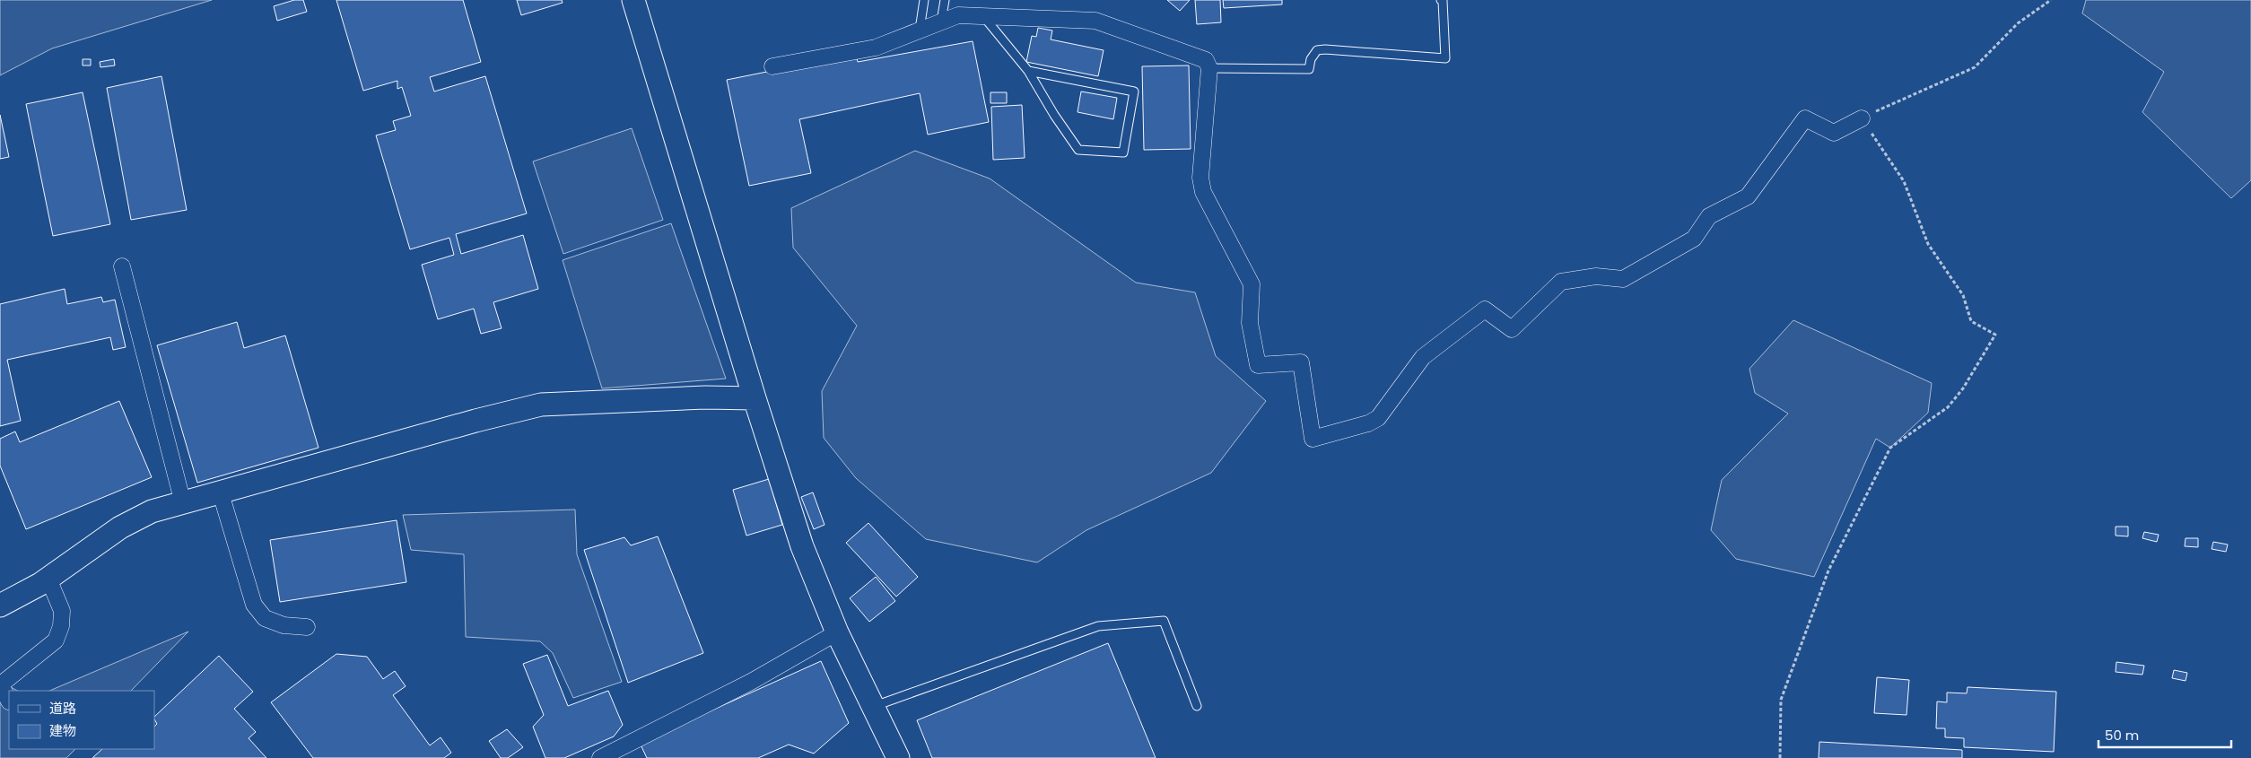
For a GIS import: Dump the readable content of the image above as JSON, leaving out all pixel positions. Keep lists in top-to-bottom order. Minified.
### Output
{"legend":["道路","建物"],"scale_bar":"50 m"}
